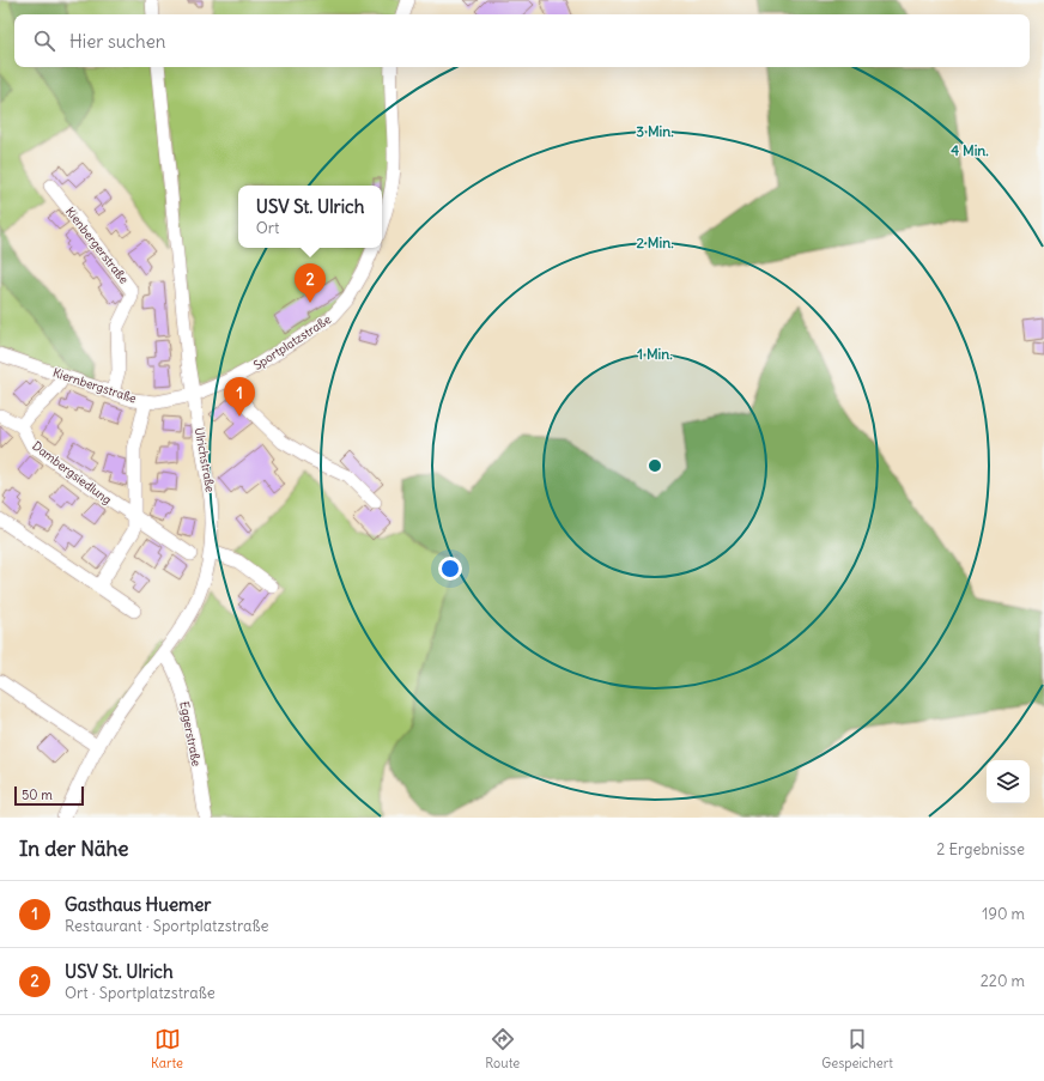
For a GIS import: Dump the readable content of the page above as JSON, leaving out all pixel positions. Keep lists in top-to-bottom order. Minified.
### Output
{"streets":{"street":["Kienbergerstraße","Sportplatzstraße","Kiernbergstraße","Ulrichstraße","Dambergsiedlung","Eggerstraße"]},"crossings":[["Kienbergerstraße","Kiernbergstraße"],["Sportplatzstraße","Kiernbergstraße"],["Sportplatzstraße","Ulrichstraße"],["Kiernbergstraße","Ulrichstraße"],["Ulrichstraße","Eggerstraße"]],"scale_bar":"50 m","page":{"search":"Hier suchen","popup":["USV St. Ulrich","Ort"],"pins":["2","1"],"scale":"50 m","heading":["In der Nähe","2 Ergebnisse"],"list":[{"mark":"1","name":"Gasthaus Huemer","note":"Restaurant · Sportplatzstraße","value":"190 m"},{"mark":"2","name":"USV St. Ulrich","note":"Ort · Sportplatzstraße","value":"220 m"}],"nav":["Karte","Route","Gespeichert"]},"rings":["3 Min.","4 Min.","2 Min.","1 Min."]}
